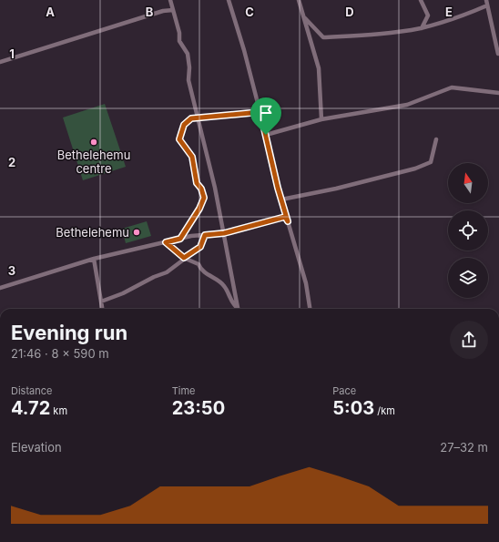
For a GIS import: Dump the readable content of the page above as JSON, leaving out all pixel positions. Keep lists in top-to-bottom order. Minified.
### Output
{"places":["Bethelehemu centre","Bethelehemu"],"north":"top","page":{"heading":["Evening run","21:46 · 8 × 590 m"],"stats":[["Distance","4.72 km"],["Time","23:50"],["Pace","5:03 /km"]],"chart":["Elevation","27–32 m"]},"grid":{"columns":["A","B","C","D","E"],"rows":["1","2","3"]}}
